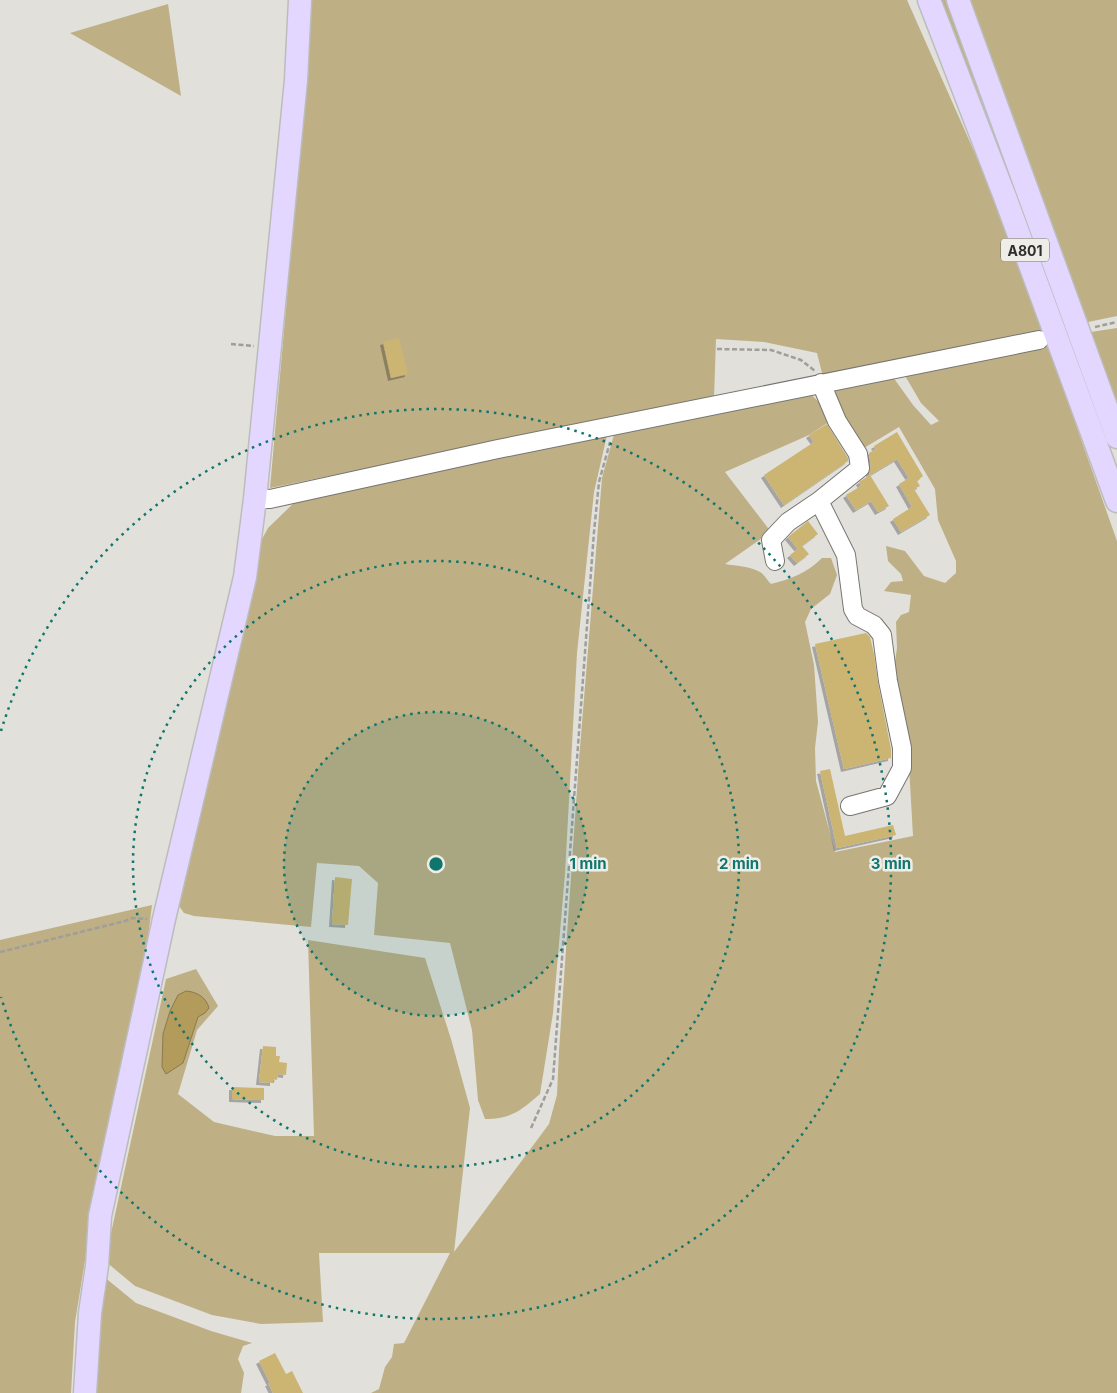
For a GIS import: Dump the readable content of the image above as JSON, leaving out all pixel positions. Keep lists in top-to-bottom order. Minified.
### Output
{"streets":{"main road":["A801"]},"rings":["1 min","2 min","3 min"]}
